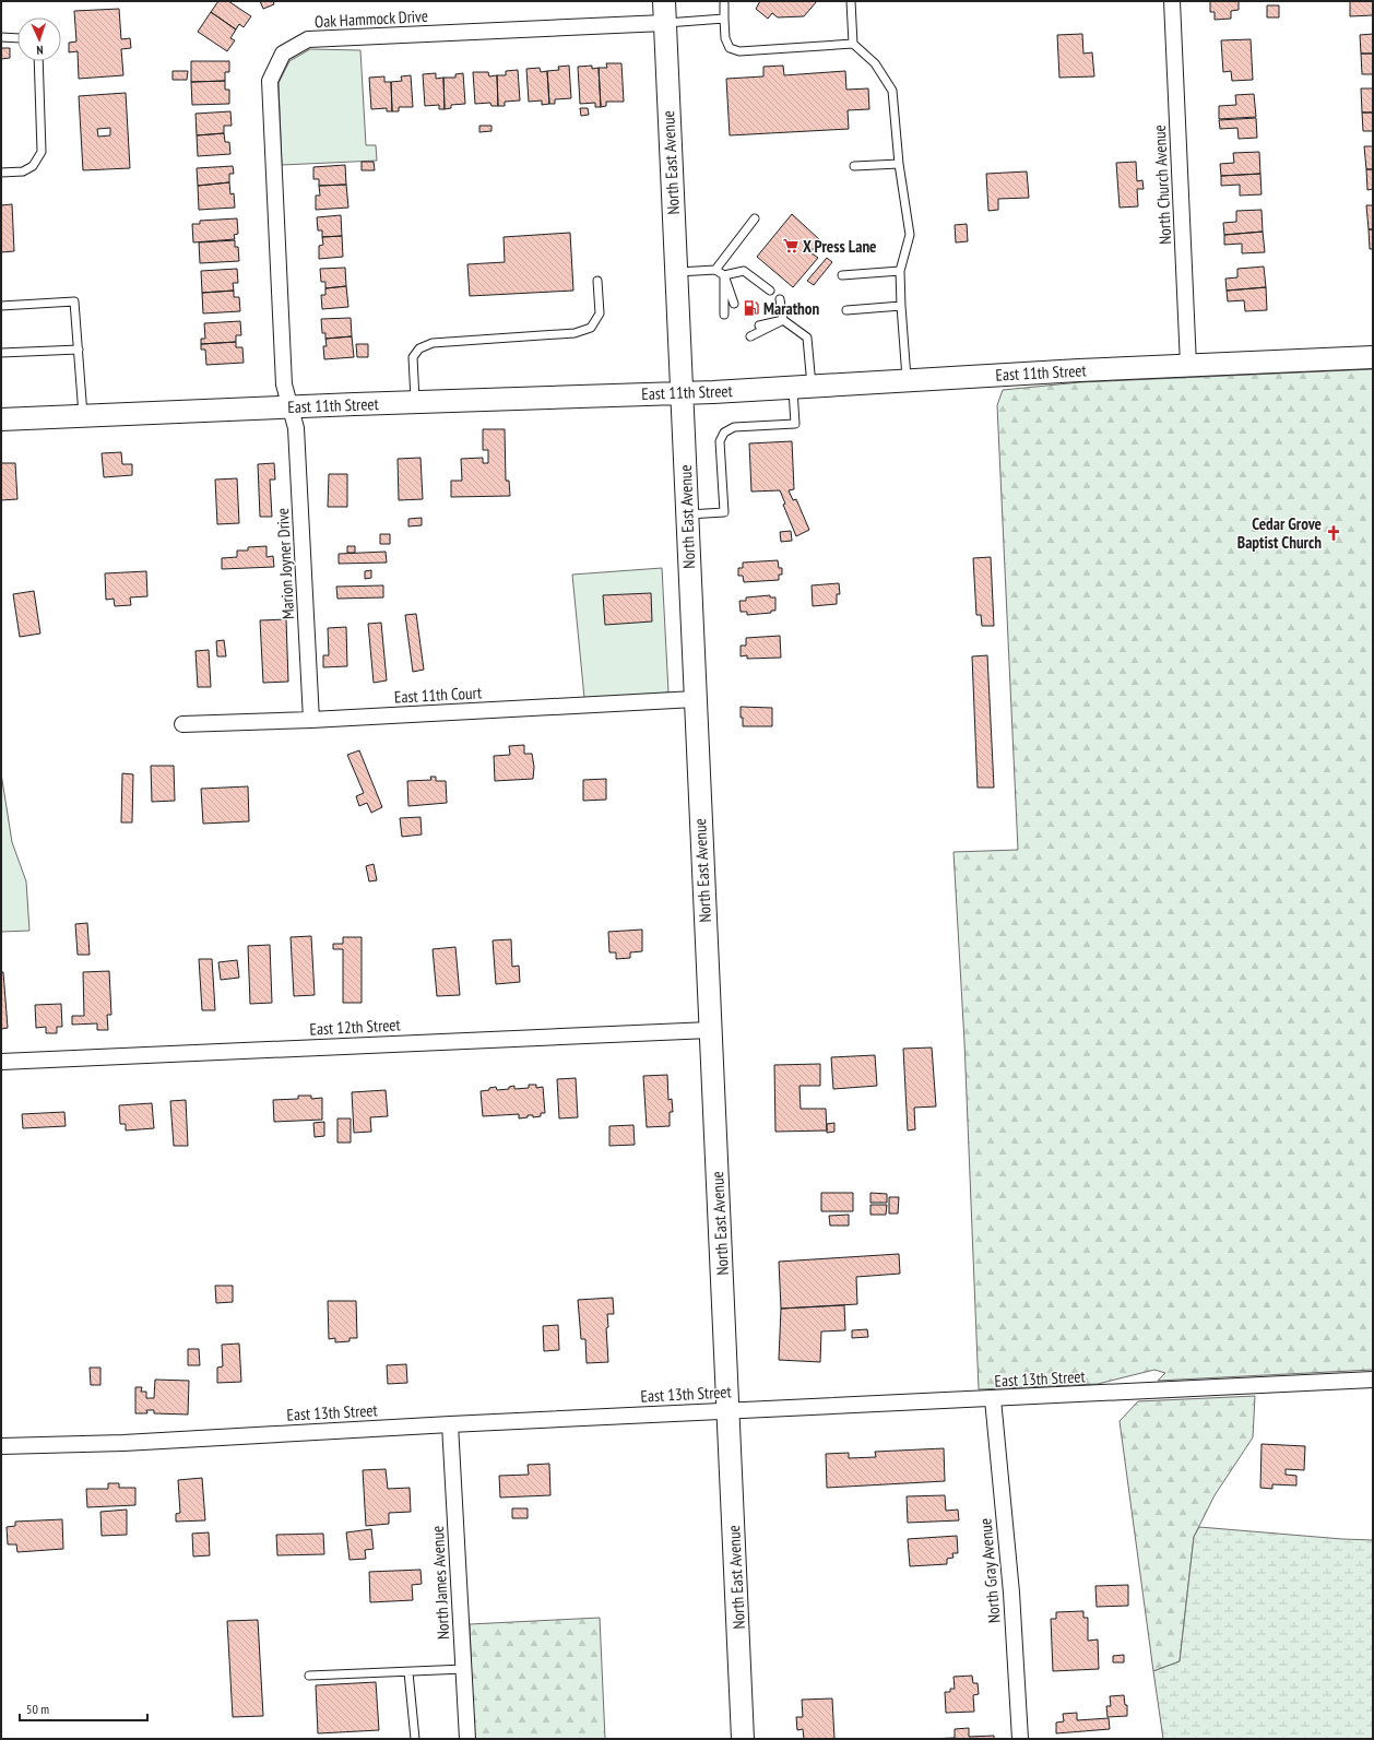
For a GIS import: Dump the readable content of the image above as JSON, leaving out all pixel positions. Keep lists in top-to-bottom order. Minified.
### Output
{"streets":{"main road":["North East Avenue","East 11th Street"],"street":["Oak Hammock Drive","North Church Avenue","Marion Joyner Drive","East 11th Court","East 12th Street","East 13th Street","North Gray Avenue","North James Avenue"]},"crossings":[["Oak Hammock Drive","North East Avenue"],["Oak Hammock Drive","East 11th Street"],["Oak Hammock Drive","Marion Joyner Drive"],["North East Avenue","East 11th Street"],["North East Avenue","East 11th Court"],["North East Avenue","East 12th Street"],["North East Avenue","East 13th Street"],["North Church Avenue","East 11th Street"],["East 11th Street","Marion Joyner Drive"],["Marion Joyner Drive","East 11th Court"],["East 13th Street","North Gray Avenue"],["East 13th Street","North James Avenue"]],"places":{"supermarket":["X Press Lane"],"fuel station":["Marathon"],"church":["Cedar Grove Baptist Church"]},"scale_bar":"50 m","north":"bottom"}
